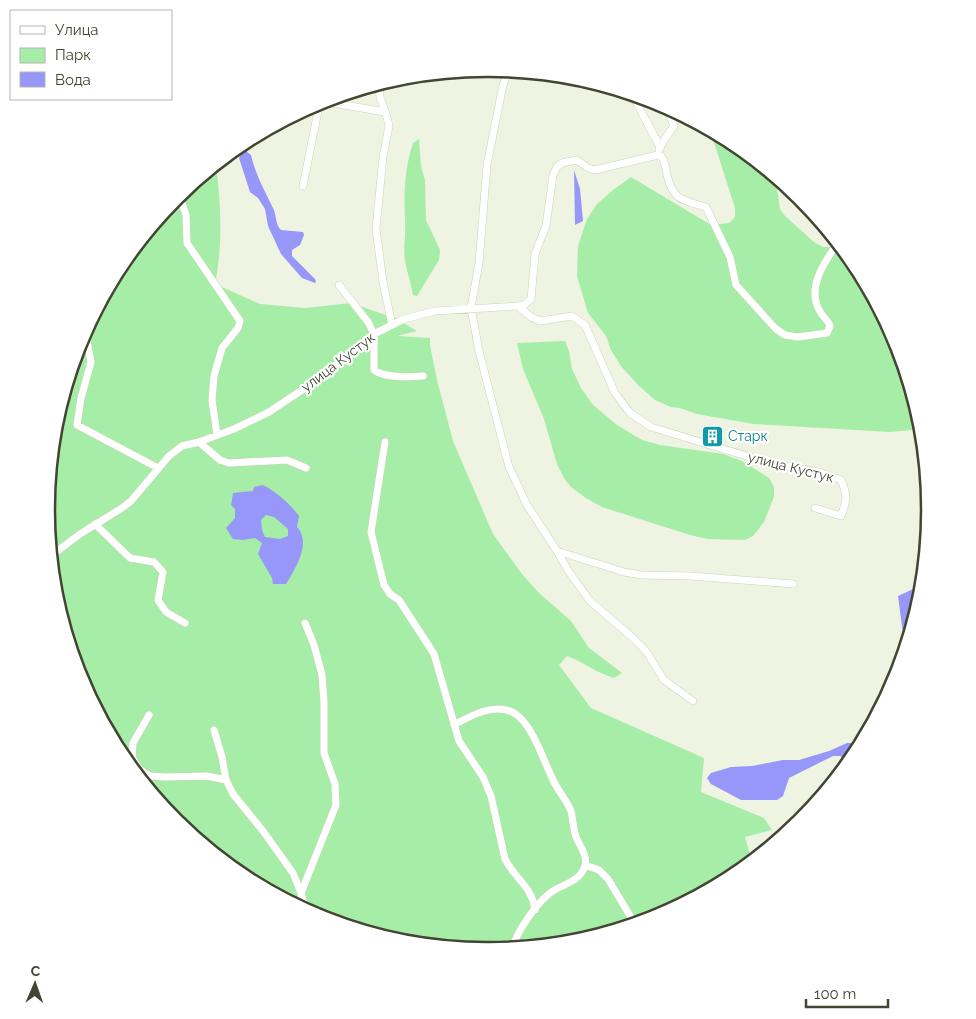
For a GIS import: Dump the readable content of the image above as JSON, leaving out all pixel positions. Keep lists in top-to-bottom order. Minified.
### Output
{"streets":{"street":["улица Кустук"]},"places":{"building":["Старк"]},"legend":["Улица","Парк","Вода"],"scale_bar":"100 m","north":"top"}
